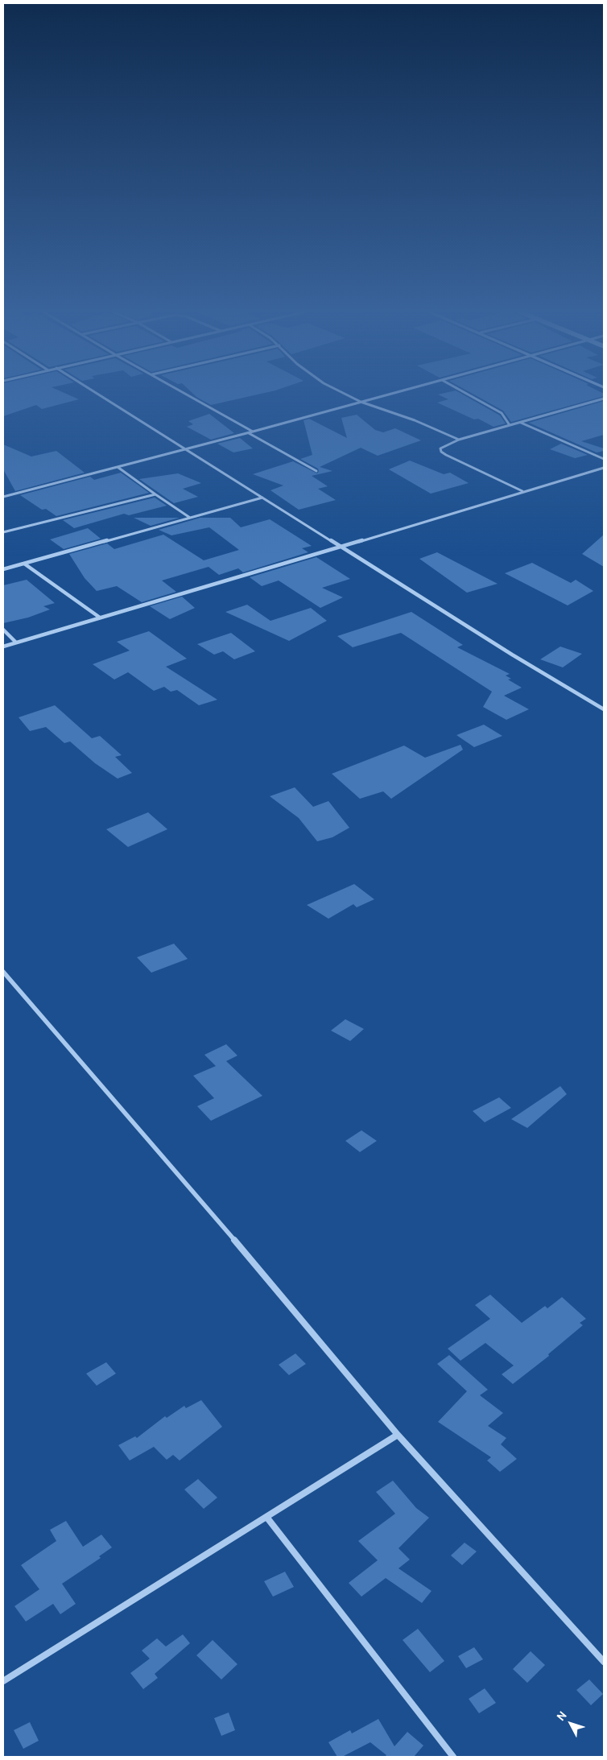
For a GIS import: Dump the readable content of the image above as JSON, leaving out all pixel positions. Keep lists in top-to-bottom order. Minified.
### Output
{"north":"top left"}
